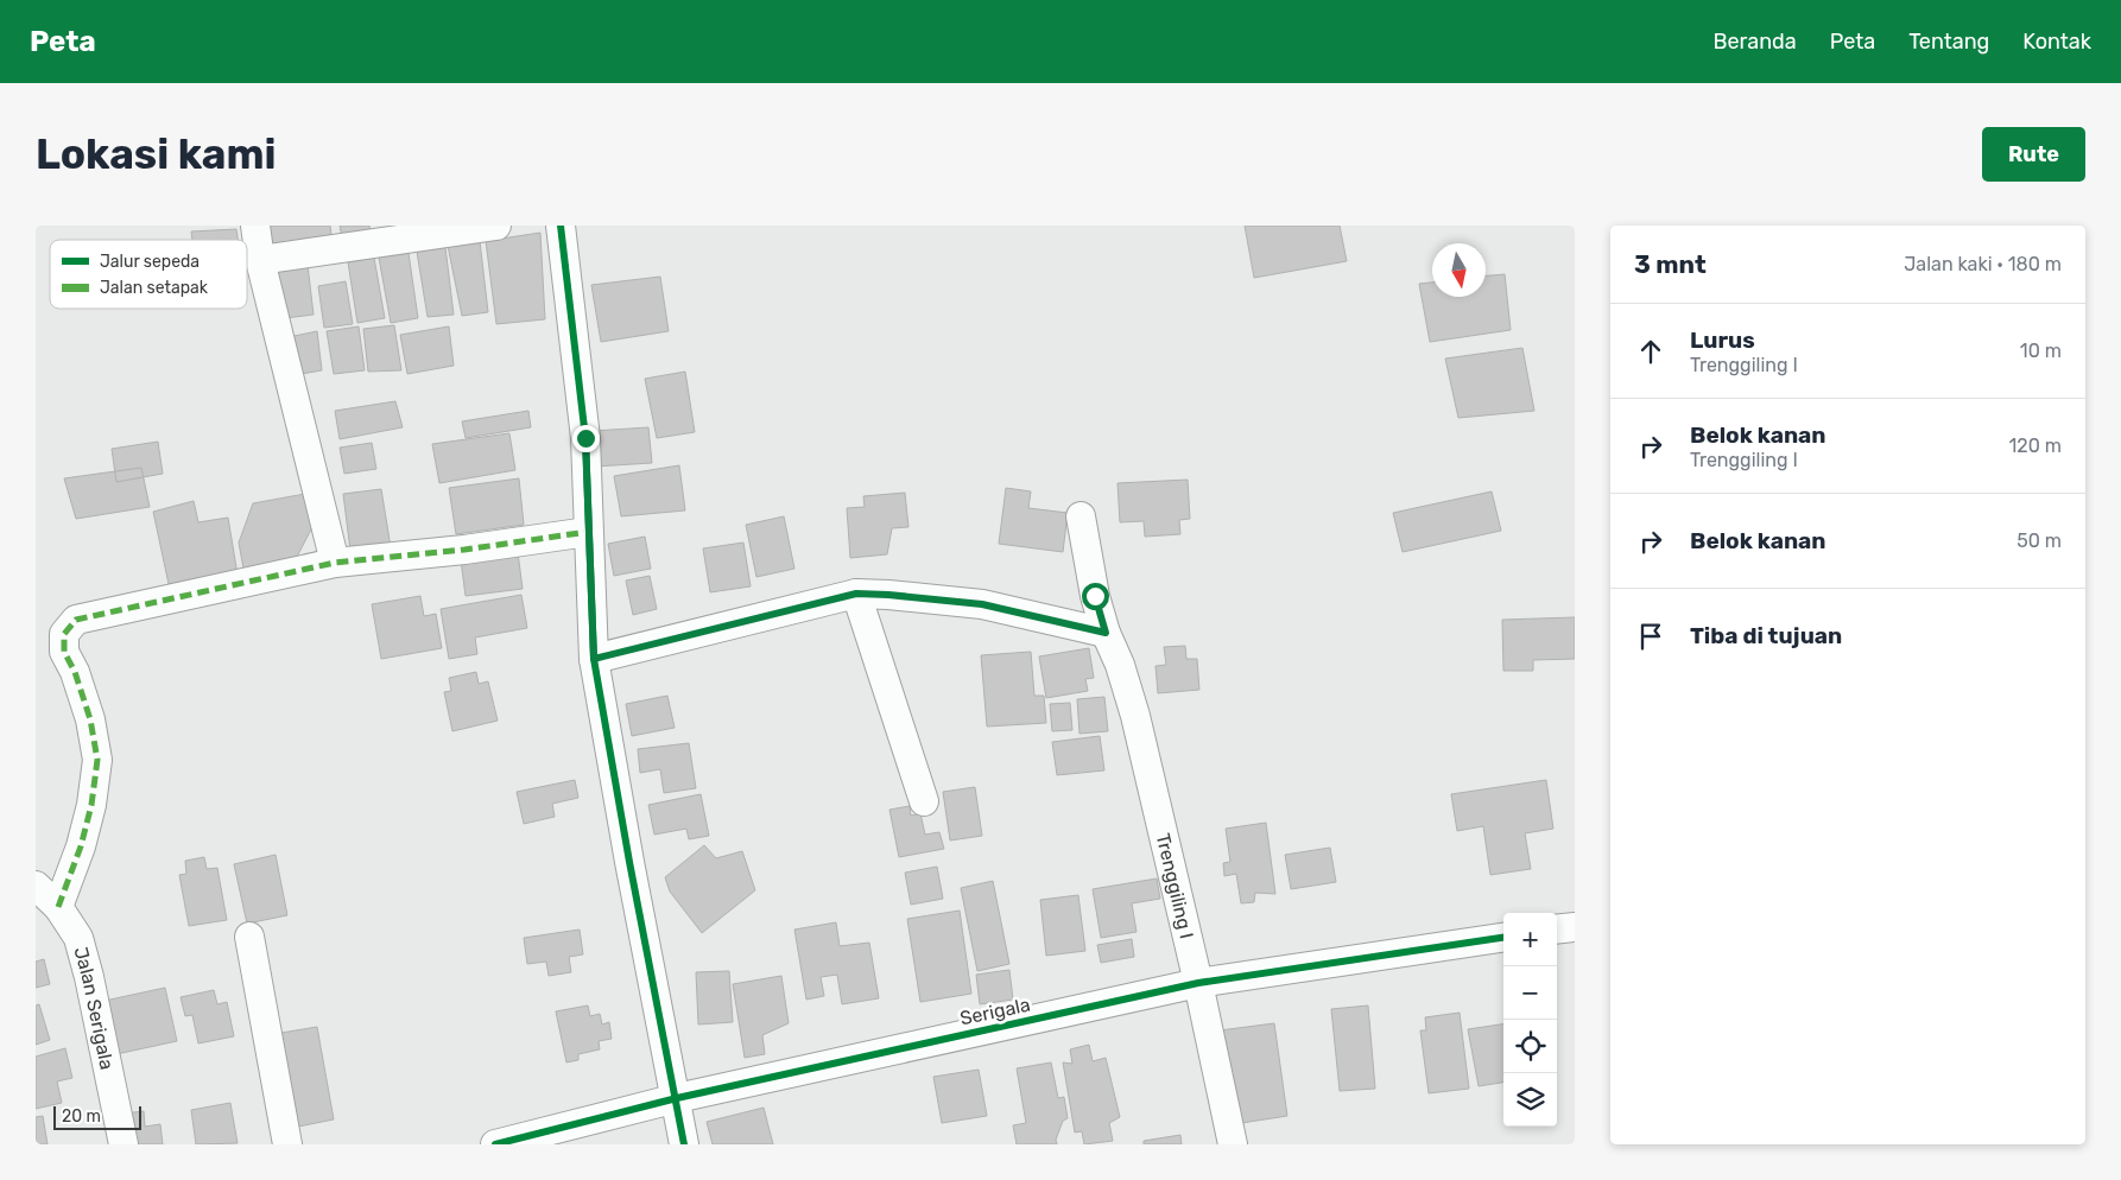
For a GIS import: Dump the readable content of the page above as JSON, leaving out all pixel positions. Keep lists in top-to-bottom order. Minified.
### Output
{"streets":{"street":["Trenggiling I","Jalan Serigala","Serigala"]},"crossings":[["Trenggiling I","Serigala"]],"legend":["Jalur sepeda","Jalan setapak"],"scale_bar":"20 m","north":"bottom","page":{"header":"Peta","nav":["Beranda","Peta","Tentang","Kontak"],"buttons":"Rute","title":"Lokasi kami","heading":["3 mnt","Jalan kaki · 180 m"],"list":[["Lurus","Trenggiling I","10 m"],["Belok kanan","Trenggiling I","120 m"],["Belok kanan","50 m"],"Tiba di tujuan"],"map_buttons":["+","−"],"scale":"20 m"}}
